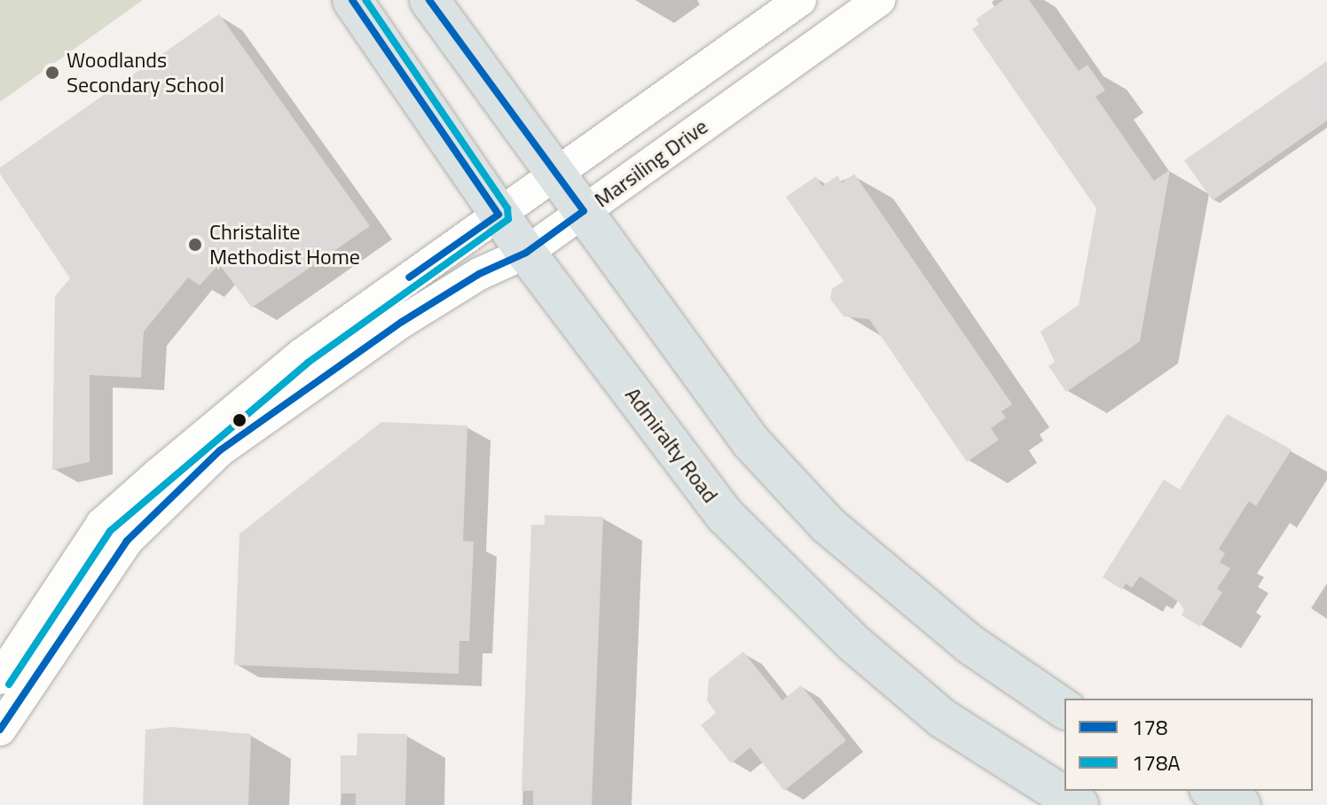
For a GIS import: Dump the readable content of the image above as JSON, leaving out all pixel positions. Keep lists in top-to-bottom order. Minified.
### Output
{"streets":{"main road":["Admiralty Road"],"street":["Marsiling Drive"]},"crossings":[["Marsiling Drive","Admiralty Road"]],"places":["Woodlands Secondary School","Christalite Methodist Home"],"lines":["transit line 178","transit line 178A"],"legend":["178","178A"]}
